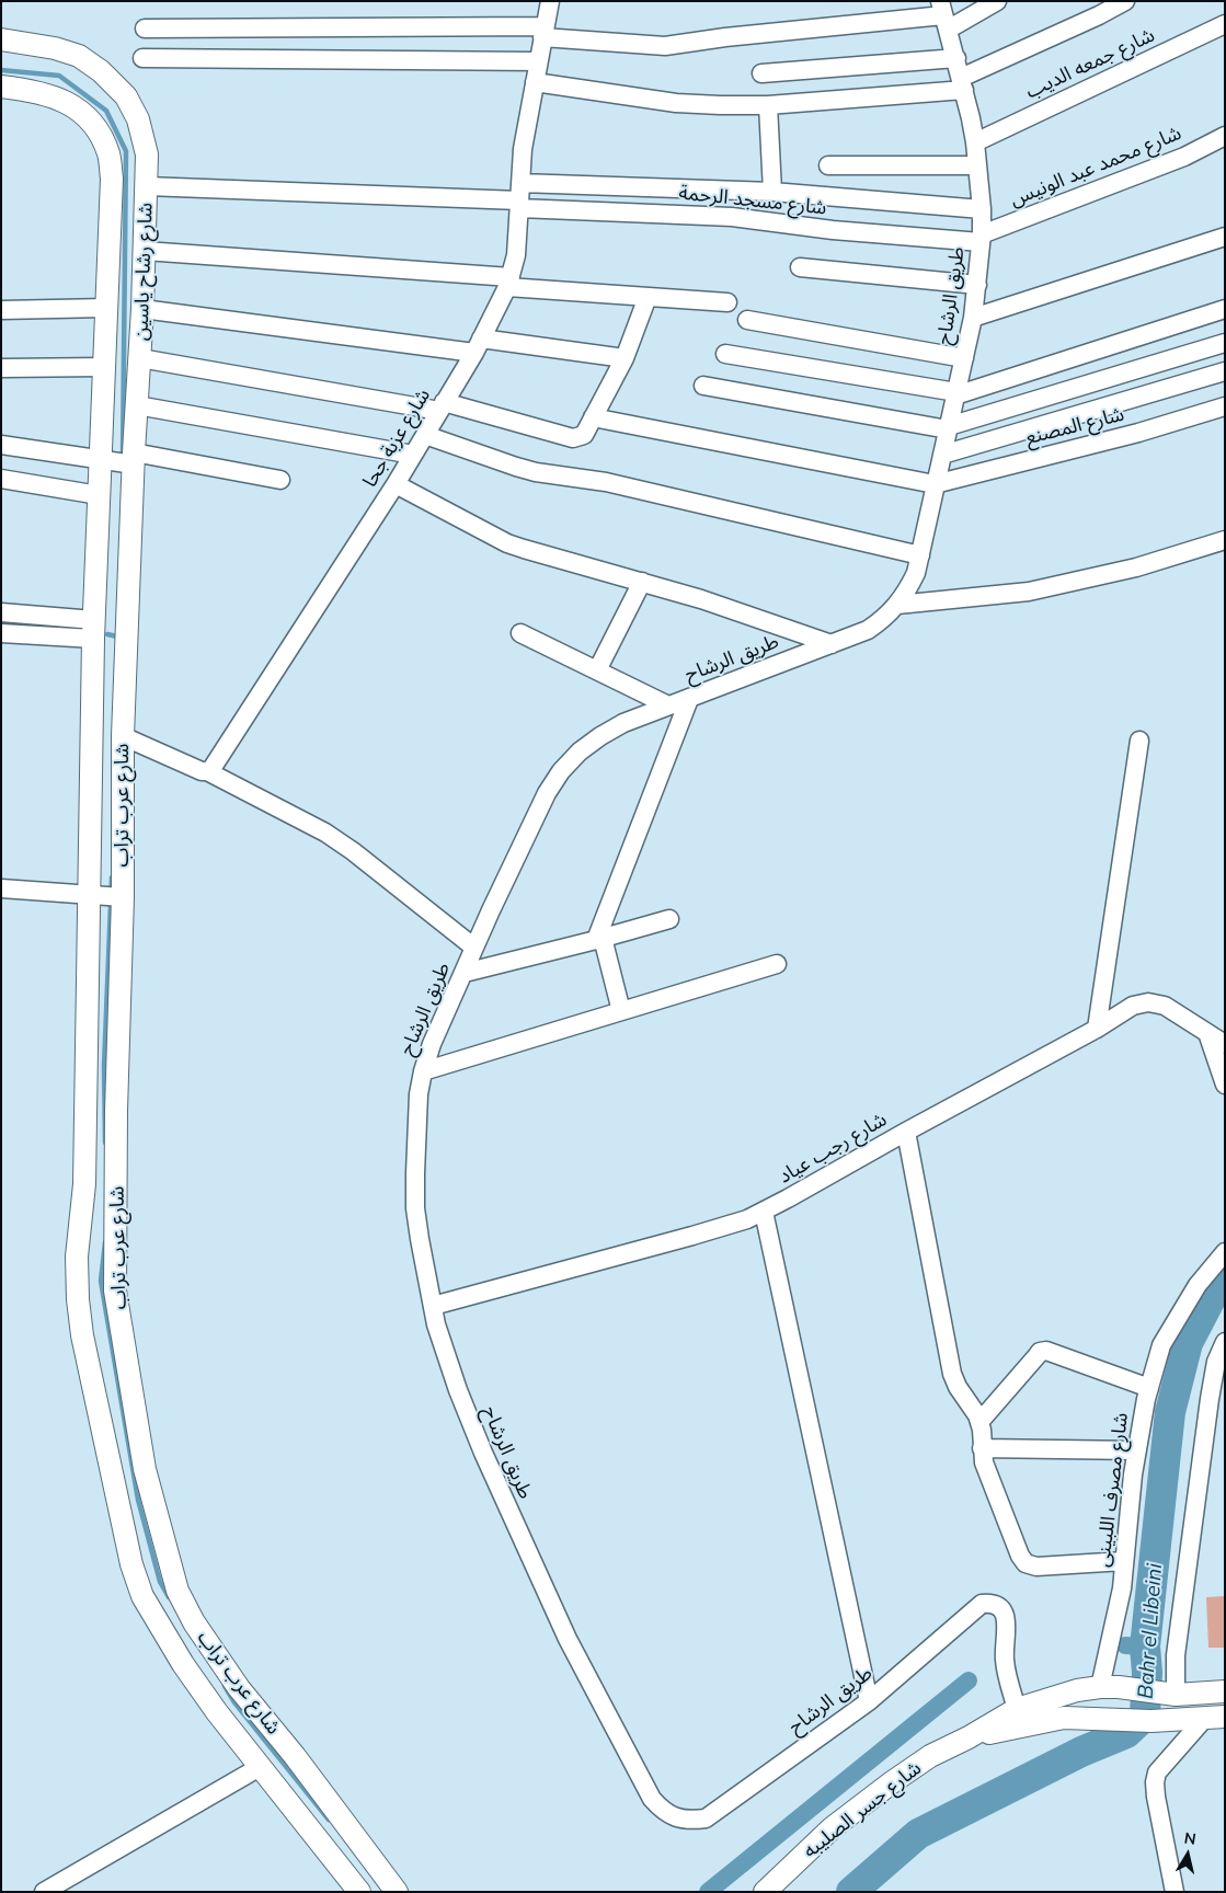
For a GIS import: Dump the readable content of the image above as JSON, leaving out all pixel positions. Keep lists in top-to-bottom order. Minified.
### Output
{"streets":{"street":["شارع جمعه الديب","شارع محمد عبد الونيس","شارع مسجد الرحمة","شارع رشاح ياسين","طريق الرشاح","شارع المصنع","شارع عزبة جحا","شارع عرب تراب","شارع رجب عياد","شارع مصرف اللبينى","شارع جسر الصليبه"]},"crossings":[["شارع جمعه الديب","طريق الرشاح"],["شارع محمد عبد الونيس","شارع مسجد الرحمة"],["شارع محمد عبد الونيس","طريق الرشاح"],["شارع مسجد الرحمة","طريق الرشاح"],["شارع مسجد الرحمة","شارع عزبة جحا"],["شارع رشاح ياسين","شارع عرب تراب"],["طريق الرشاح","شارع المصنع"],["طريق الرشاح","شارع رجب عياد"],["طريق الرشاح","شارع جسر الصليبه"],["شارع مصرف اللبينى","شارع جسر الصليبه"]],"water":["Bahr el Libeini"],"north":"top"}
